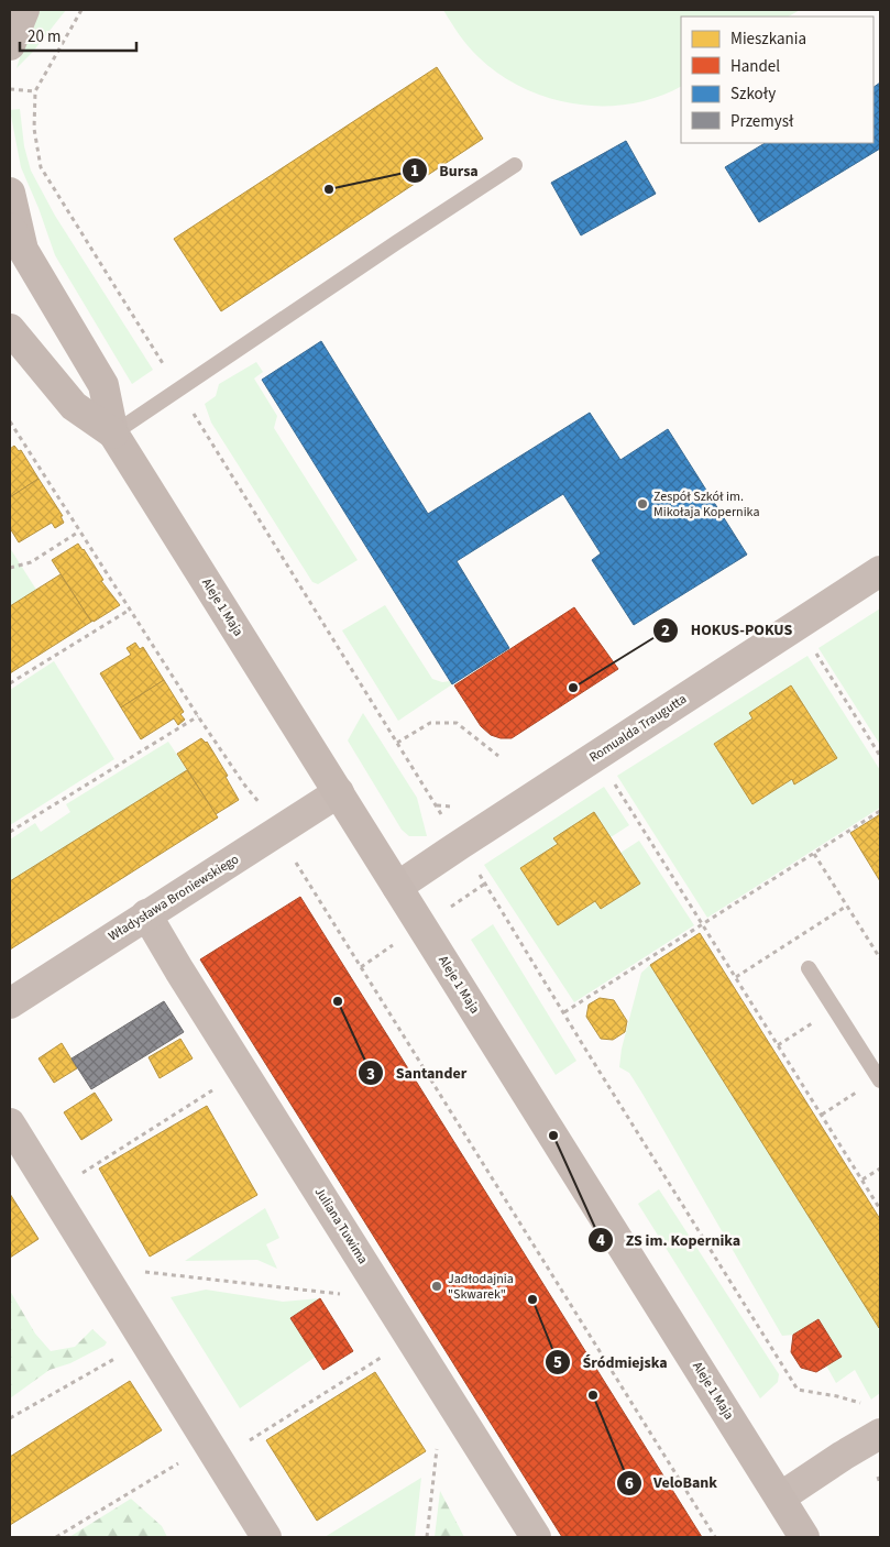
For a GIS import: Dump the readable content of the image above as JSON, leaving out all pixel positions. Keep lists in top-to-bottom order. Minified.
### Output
{"streets":{"street":["Aleje 1 Maja","Romualda Traugutta","Władysława Broniewskiego","Juliana Tuwima"]},"crossings":[["Aleje 1 Maja","Romualda Traugutta"],["Aleje 1 Maja","Władysława Broniewskiego"],["Władysława Broniewskiego","Juliana Tuwima"]],"places":["Bursa","Zespół Szkół im. Mikołaja Kopernika","HOKUS-POKUS","Santander","ZS im. Kopernika","Jadłodajnia \"Skwarek\"","Śródmiejska","VeloBank"],"legend":["Mieszkania","Handel","Szkoły","Przemysł"],"scale_bar":"20 m"}
